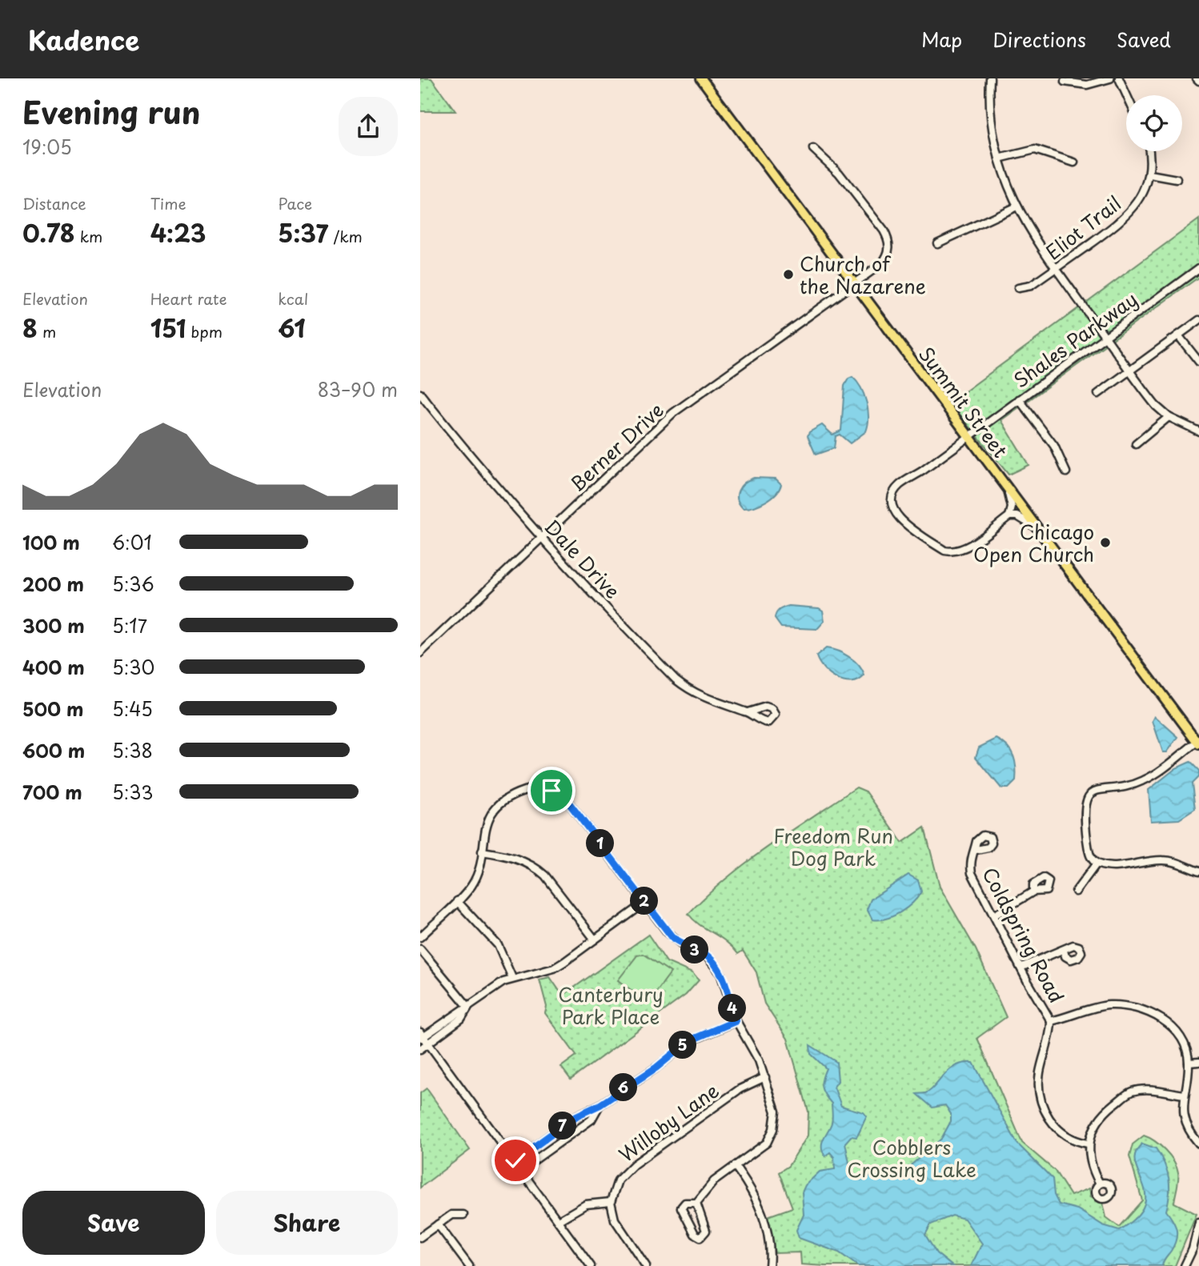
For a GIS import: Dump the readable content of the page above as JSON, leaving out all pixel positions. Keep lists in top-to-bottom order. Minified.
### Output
{"streets":{"main road":["Summit Street"],"street":["Eliot Trail","Shales Parkway","Berner Drive","Dale Drive","Coldspring Road","Willoby Lane"]},"crossings":[["Shales Parkway","Summit Street"],["Summit Street","Berner Drive"],["Berner Drive","Dale Drive"]],"parks":["Freedom Run Dog Park","Canterbury Park Place","Cobblers Crossing Lake"],"places":["Church of the Nazarene","Chicago Open Church"],"page":{"header":"Kadence","nav":["Map","Directions","Saved"],"heading":["Evening run","19:05"],"stats":[["Distance","0.78 km"],["Time","4:23"],["Pace","5:37 /km"],["Elevation","8 m"],["Heart rate","151 bpm"],["kcal","61"]],"chart":["Elevation","83–90 m"],"list":[{"name":"100 m","note":"6:01"},{"name":"200 m","note":"5:36"},{"name":"300 m","note":"5:17"},{"name":"400 m","note":"5:30"},{"name":"500 m","note":"5:45"},{"name":"600 m","note":"5:38"},{"name":"700 m","note":"5:33"}],"pins":["1","2","3","4","5","6","7"],"buttons":["Save","Share"]}}
